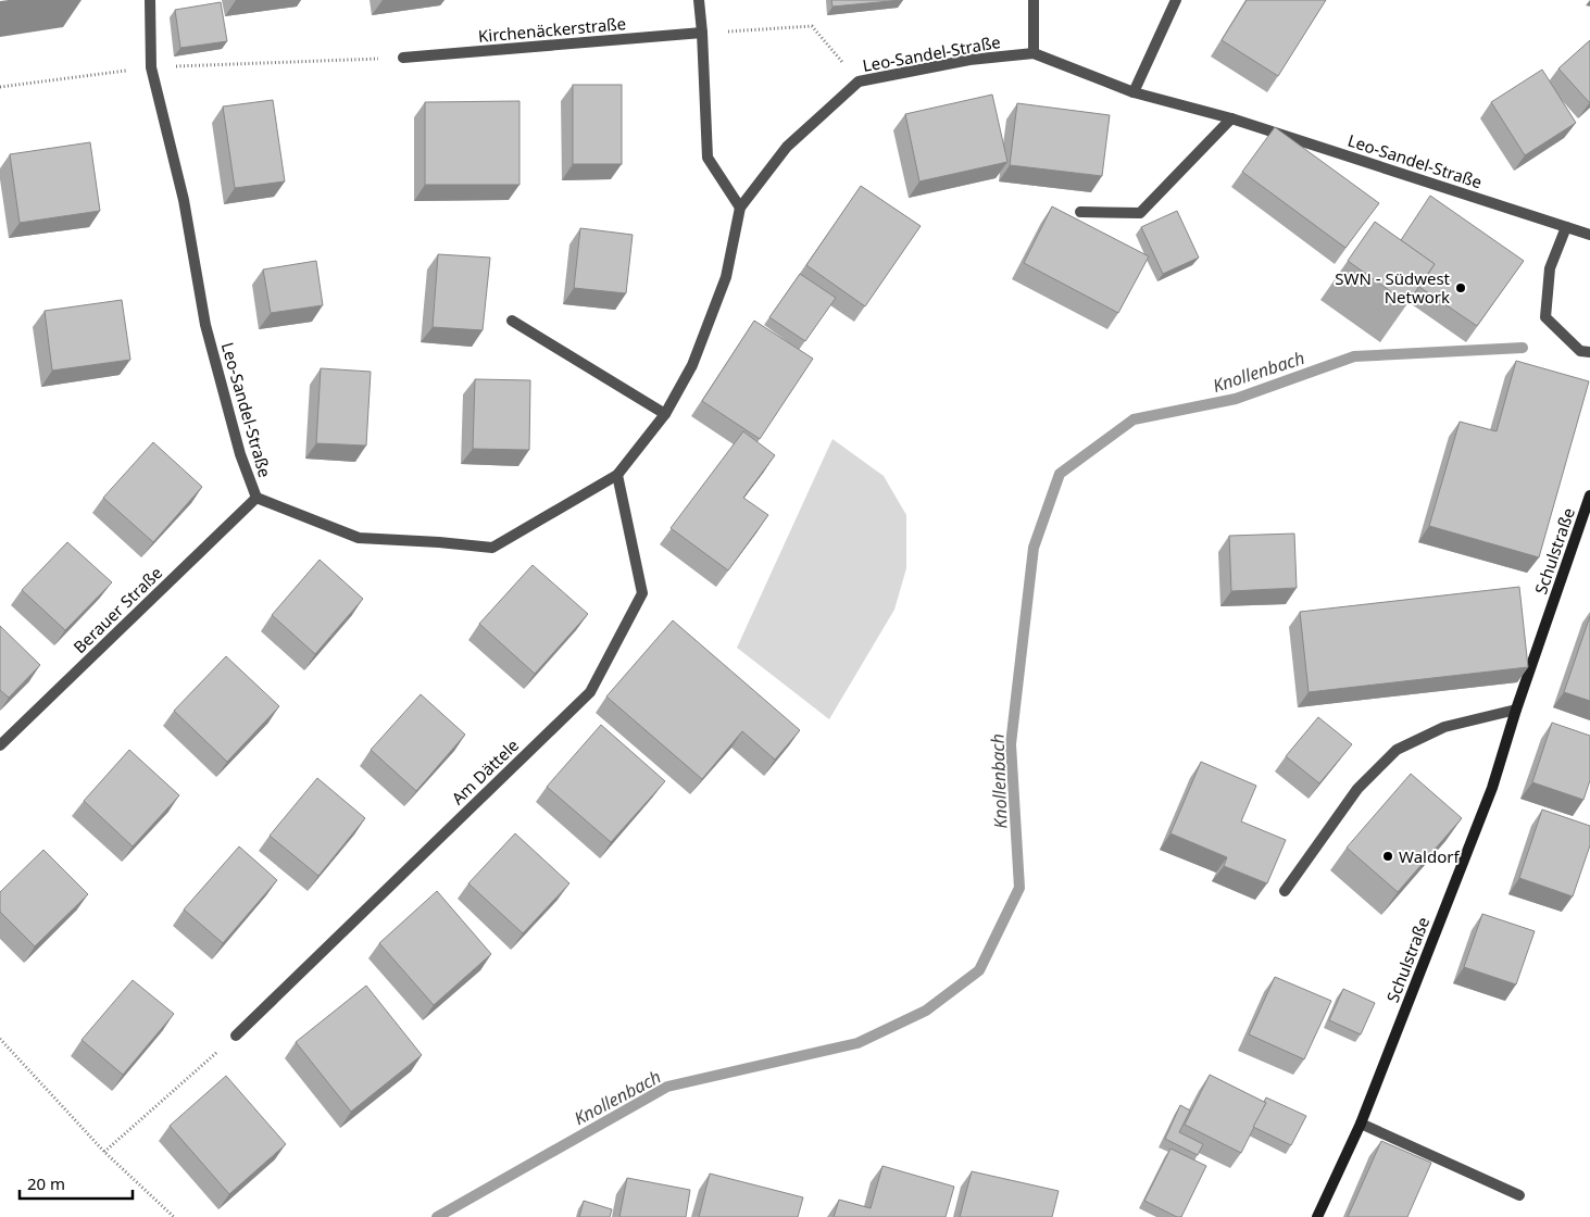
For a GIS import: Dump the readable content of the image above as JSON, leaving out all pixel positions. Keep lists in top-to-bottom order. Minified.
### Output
{"streets":{"street":["Kirchenäckerstraße","Leo-Sandel-Straße","Schulstraße","Berauer Straße","Am Dättele"]},"crossings":[["Leo-Sandel-Straße","Berauer Straße"],["Leo-Sandel-Straße","Am Dättele"]],"water":["Knollenbach"],"places":["SWN - Südwest Network","Waldorf"],"scale_bar":"20 m"}
